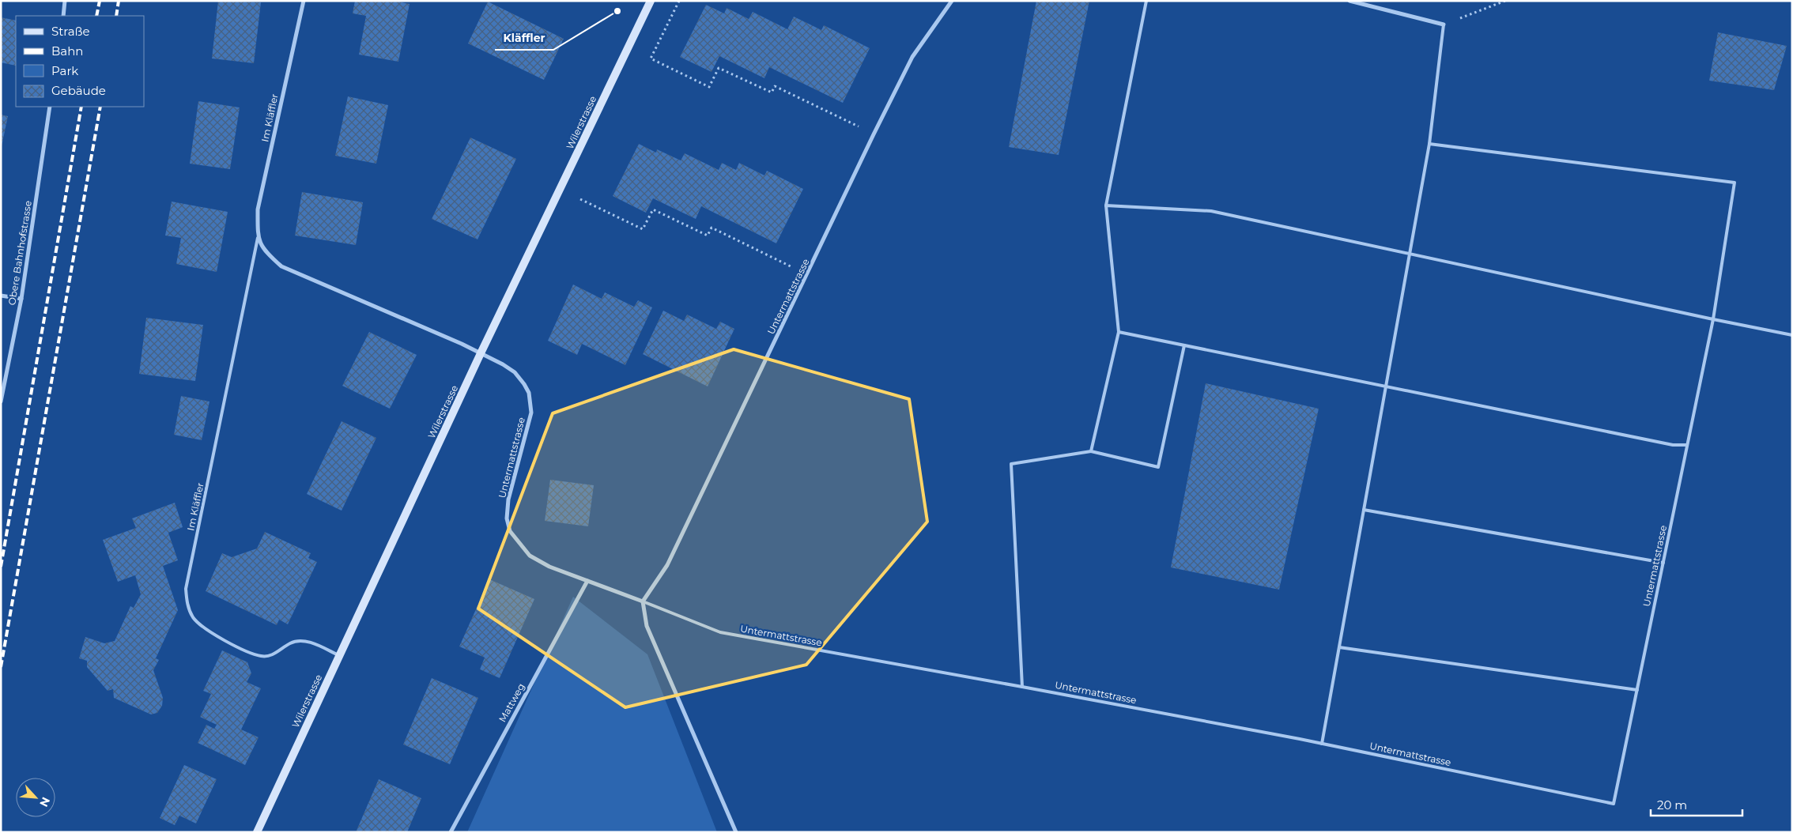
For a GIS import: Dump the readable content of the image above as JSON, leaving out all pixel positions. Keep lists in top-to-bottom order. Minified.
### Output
{"streets":{"main road":["Wilerstrasse"],"street":["Im Kläffler","Obere Bahnhofstrasse","Untermattstrasse","Mattweg"]},"crossings":[["Im Kläffler","Wilerstrasse"],["Wilerstrasse","Untermattstrasse"],["Untermattstrasse","Mattweg"]],"places":["Kläffler"],"legend":["Straße","Bahn","Park","Gebäude"],"scale_bar":"20 m","north":"bottom right"}
